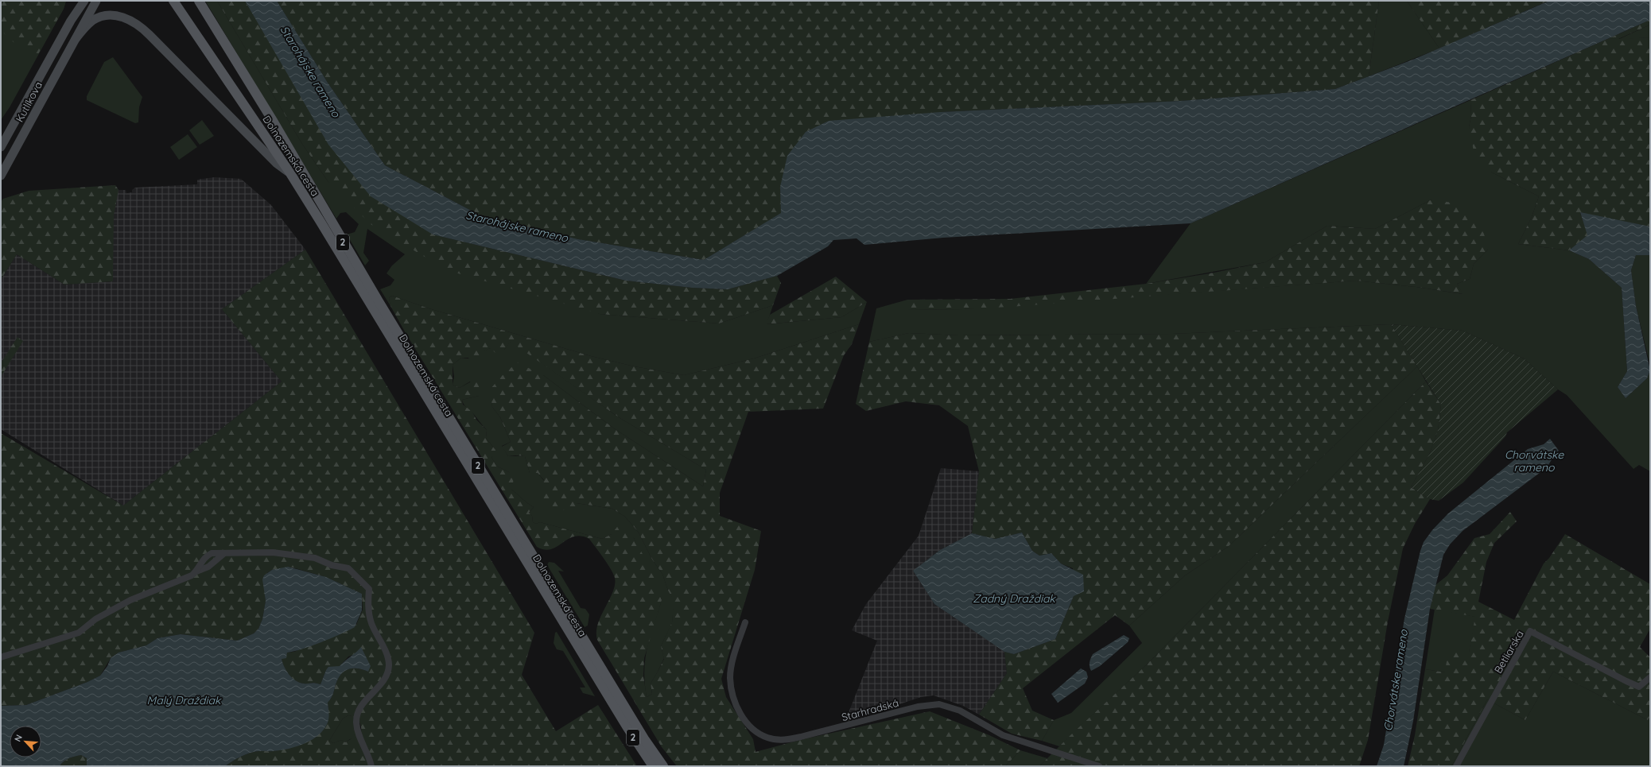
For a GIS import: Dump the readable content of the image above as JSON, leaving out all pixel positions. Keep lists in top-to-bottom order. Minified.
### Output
{"streets":{"main road":["Kutlíkova","Dolnozemská cesta","2"],"street":["Betliarska","Starhradská"]},"water":["Starohájske rameno","Chorvátske rameno","Zadný Draždiak","Malý Draždiak"],"north":"top left"}
